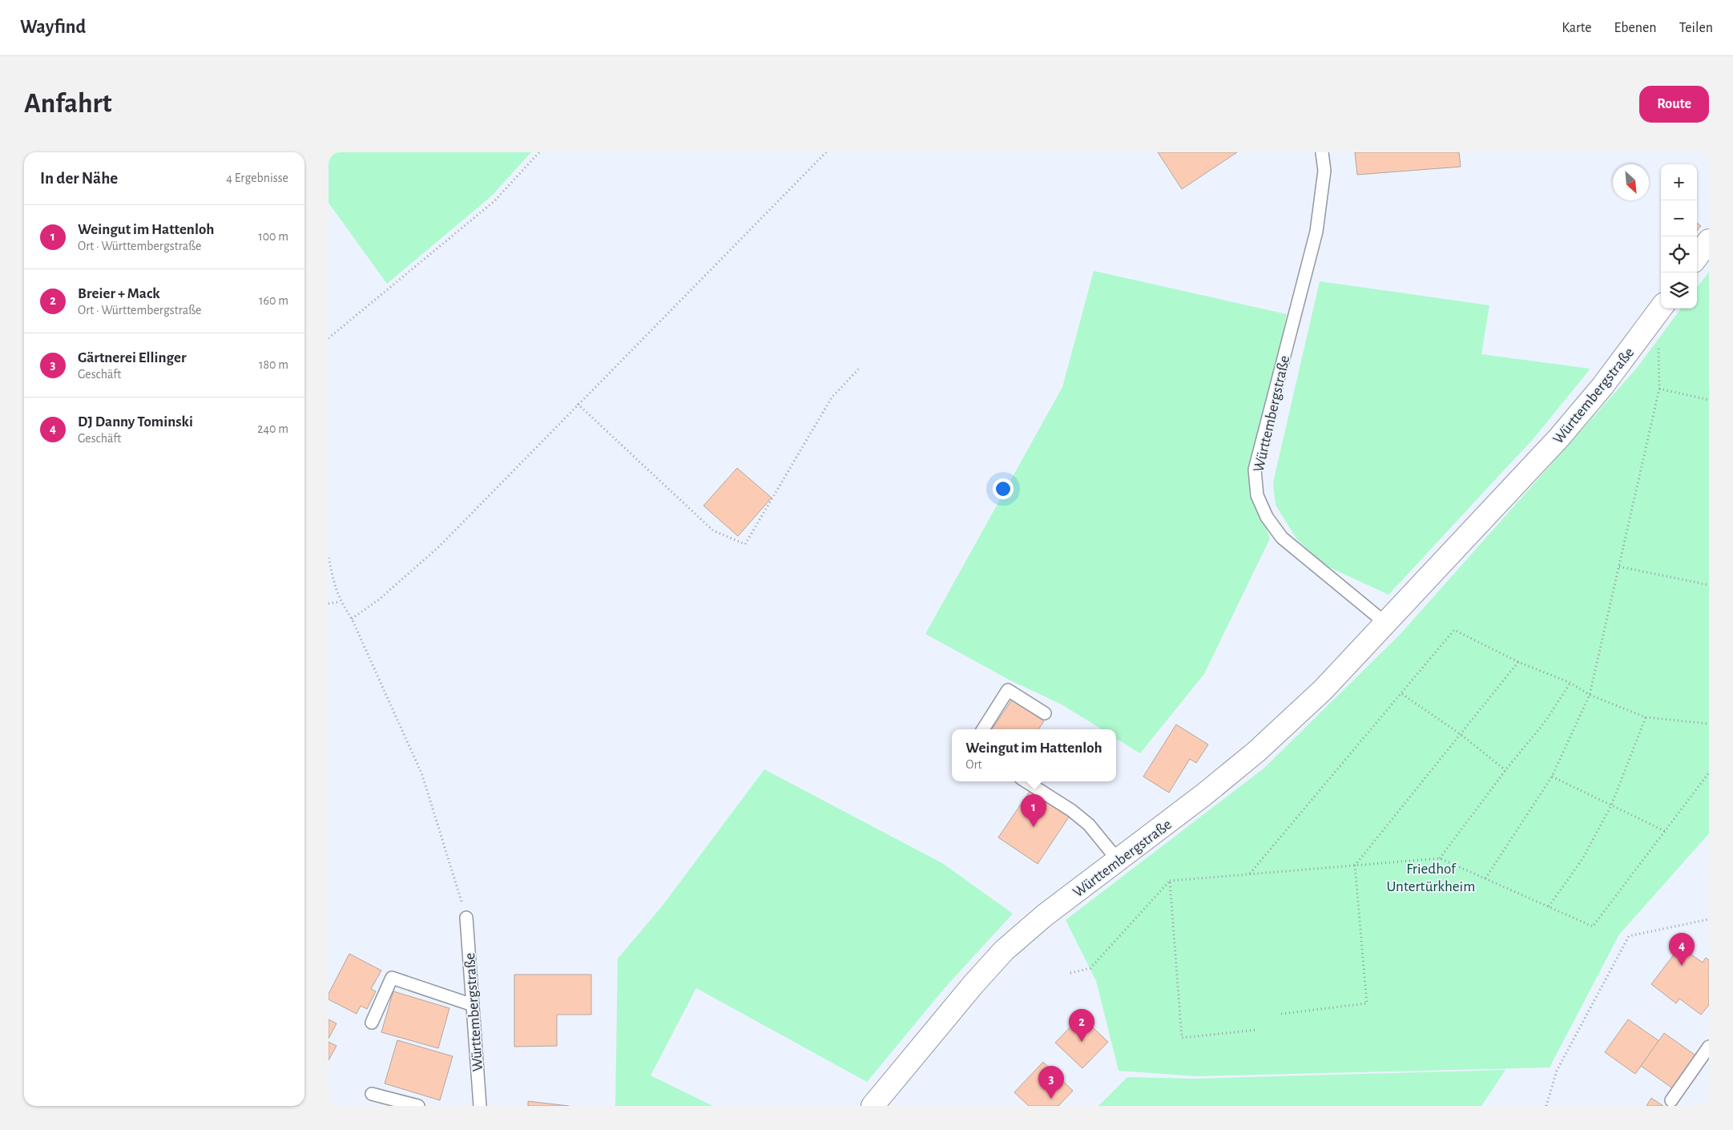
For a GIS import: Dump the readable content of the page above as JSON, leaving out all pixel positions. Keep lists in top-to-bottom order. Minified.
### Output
{"streets":{"street":["Württembergstraße"]},"parks":["Friedhof Untertürkheim"],"north":"bottom right","page":{"header":"Wayfind","nav":["Karte","Ebenen","Teilen"],"buttons":"Route","title":"Anfahrt","heading":["In der Nähe","4 Ergebnisse"],"map_buttons":["+","−"],"list":[{"mark":"1","name":"Weingut im Hattenloh","note":"Ort · Württembergstraße","value":"100 m"},{"mark":"2","name":"Breier + Mack","note":"Ort · Württembergstraße","value":"160 m"},{"mark":"3","name":"Gärtnerei Ellinger","note":"Geschäft","value":"180 m"},{"mark":"4","name":"DJ Danny Tominski","note":"Geschäft","value":"240 m"}],"popup":["Weingut im Hattenloh","Ort"],"pins":["1","4","2","3"]}}
